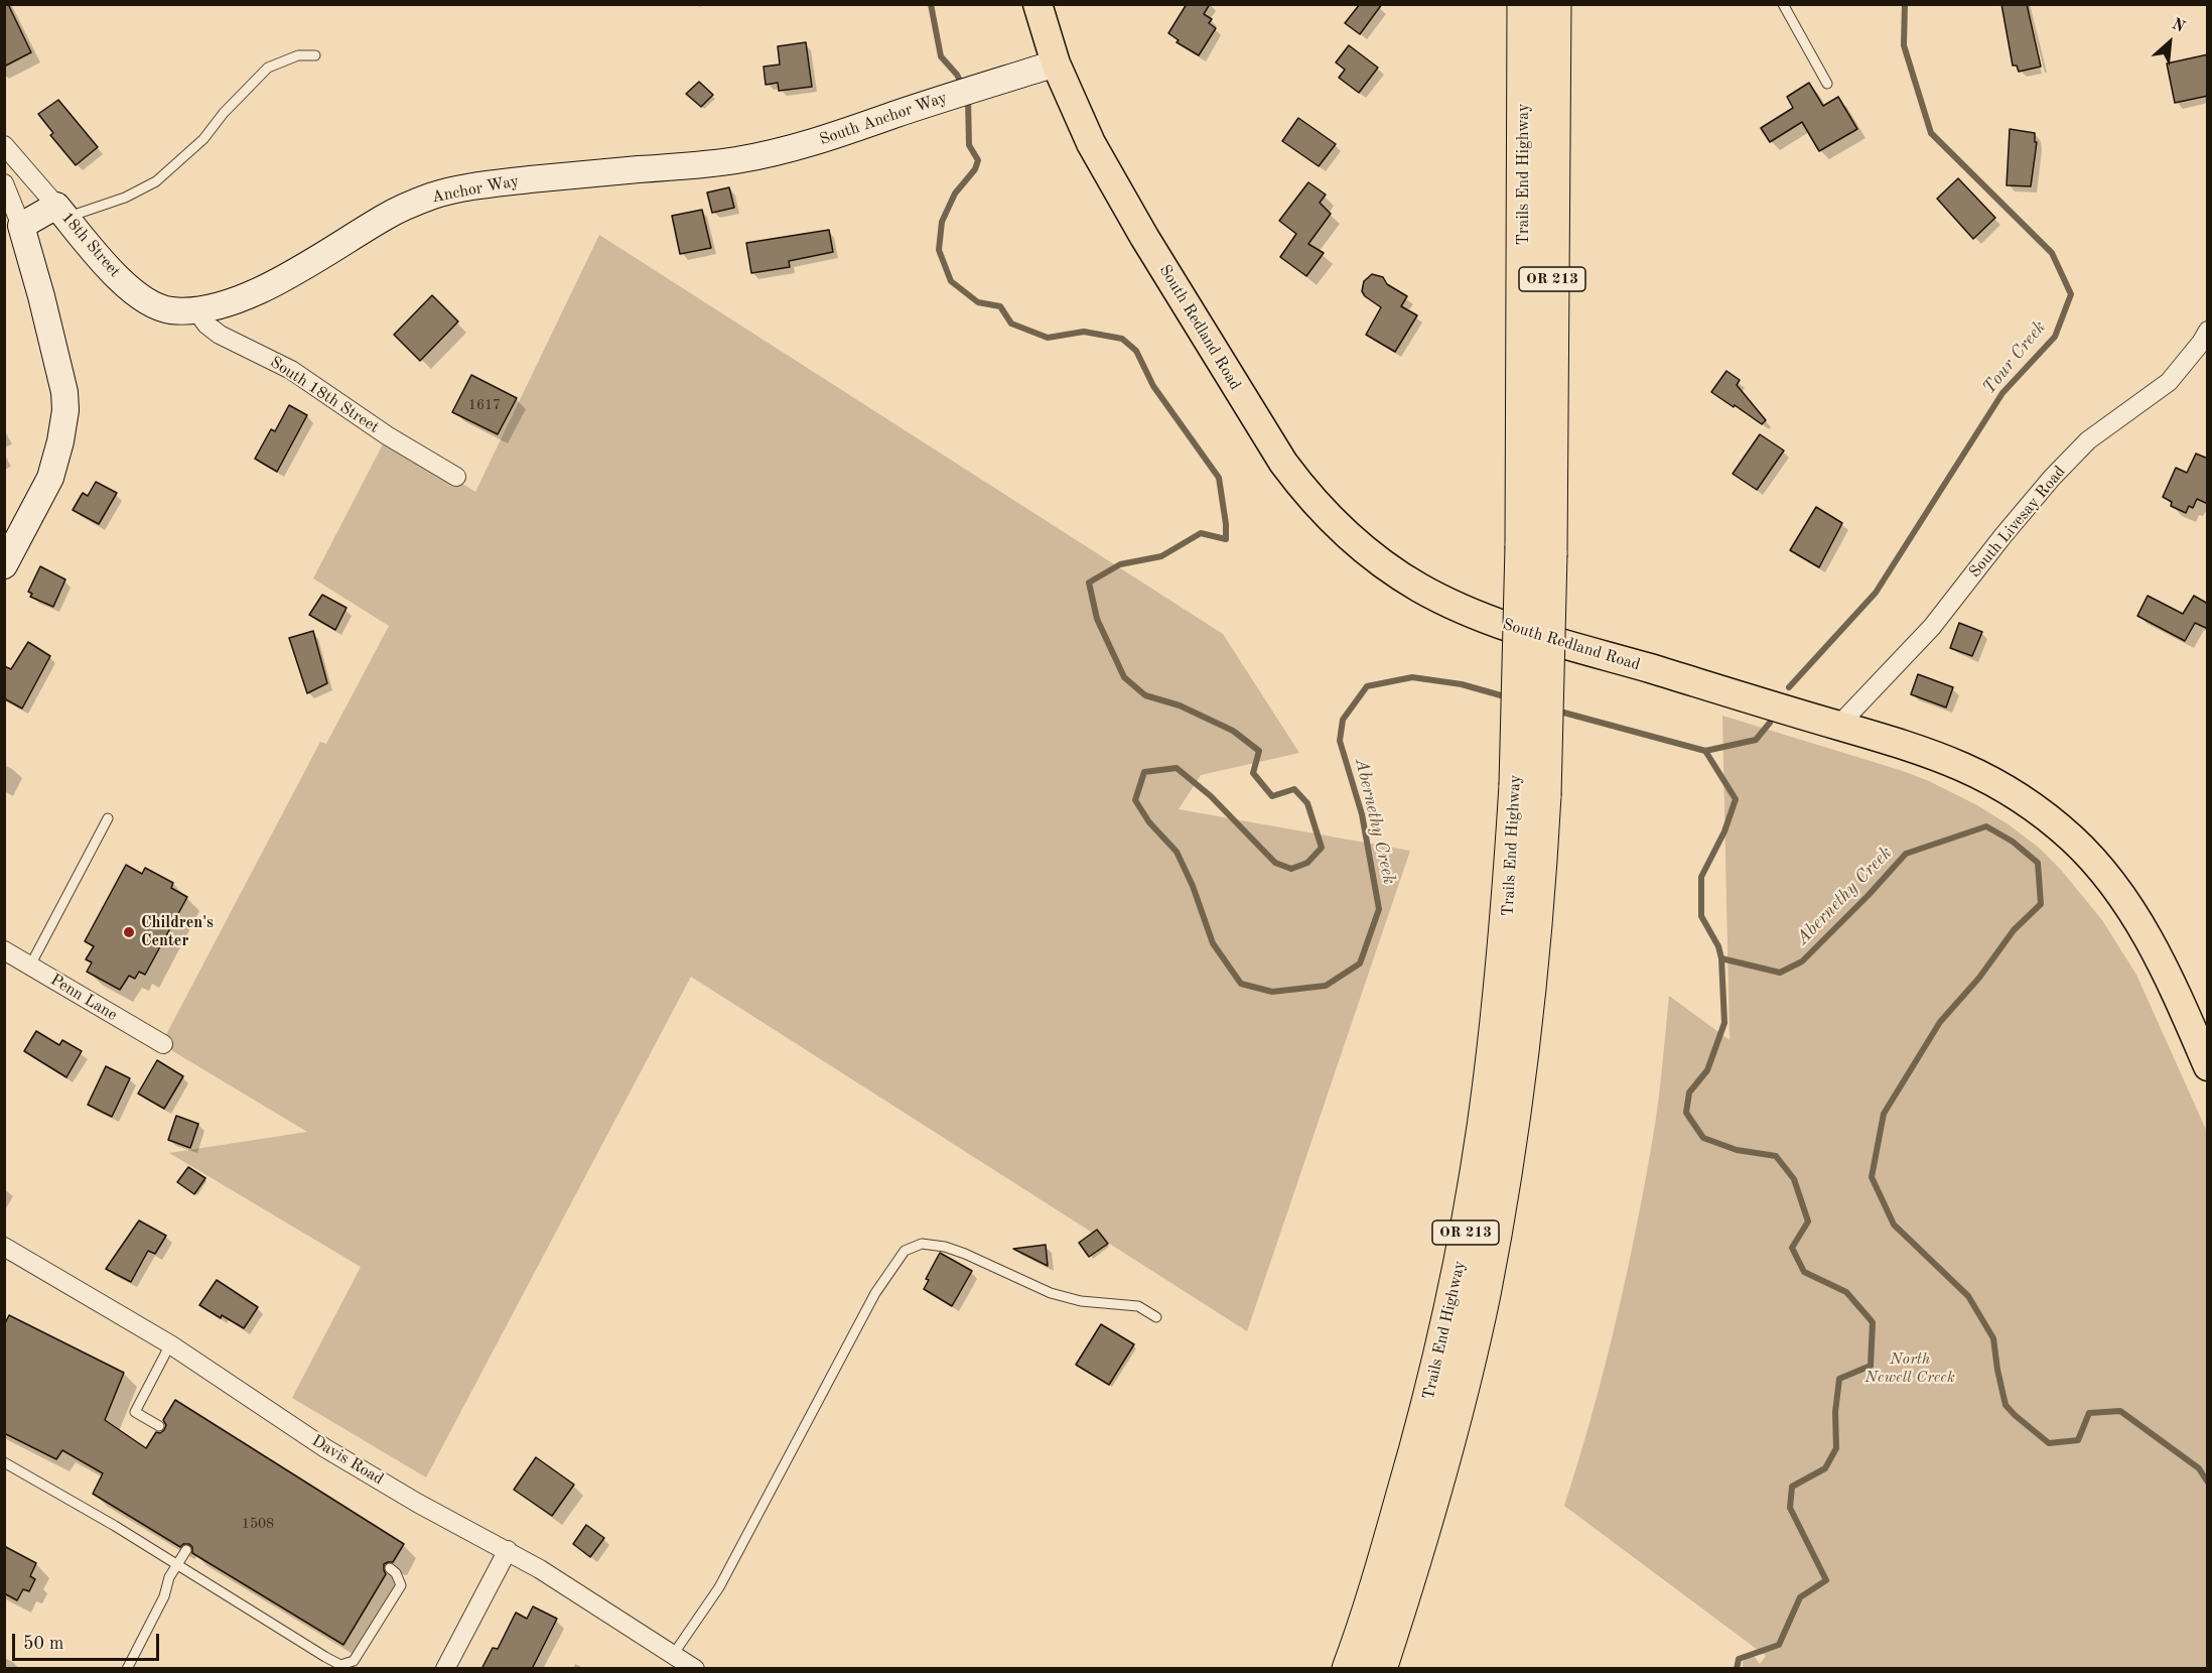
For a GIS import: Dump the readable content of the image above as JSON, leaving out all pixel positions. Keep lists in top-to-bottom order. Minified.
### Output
{"streets":{"highway":["Trails End Highway","OR 213"],"main road":["South Redland Road"],"street":["South Anchor Way","Anchor Way","18th Street","South 18th Street","South Livesay Road","Penn Lane","Davis Road"]},"crossings":[["South Anchor Way","Anchor Way"],["South Anchor Way","South Redland Road"],["Anchor Way","18th Street"],["Anchor Way","South 18th Street"],["18th Street","South 18th Street"],["South Redland Road","South Livesay Road"]],"water":["Tour Creek","Abernethy Creek"],"parks":["North Newell Creek"],"places":["Children's Center"],"house_numbers":["1617","1508"],"scale_bar":"50 m","north":"top right"}
